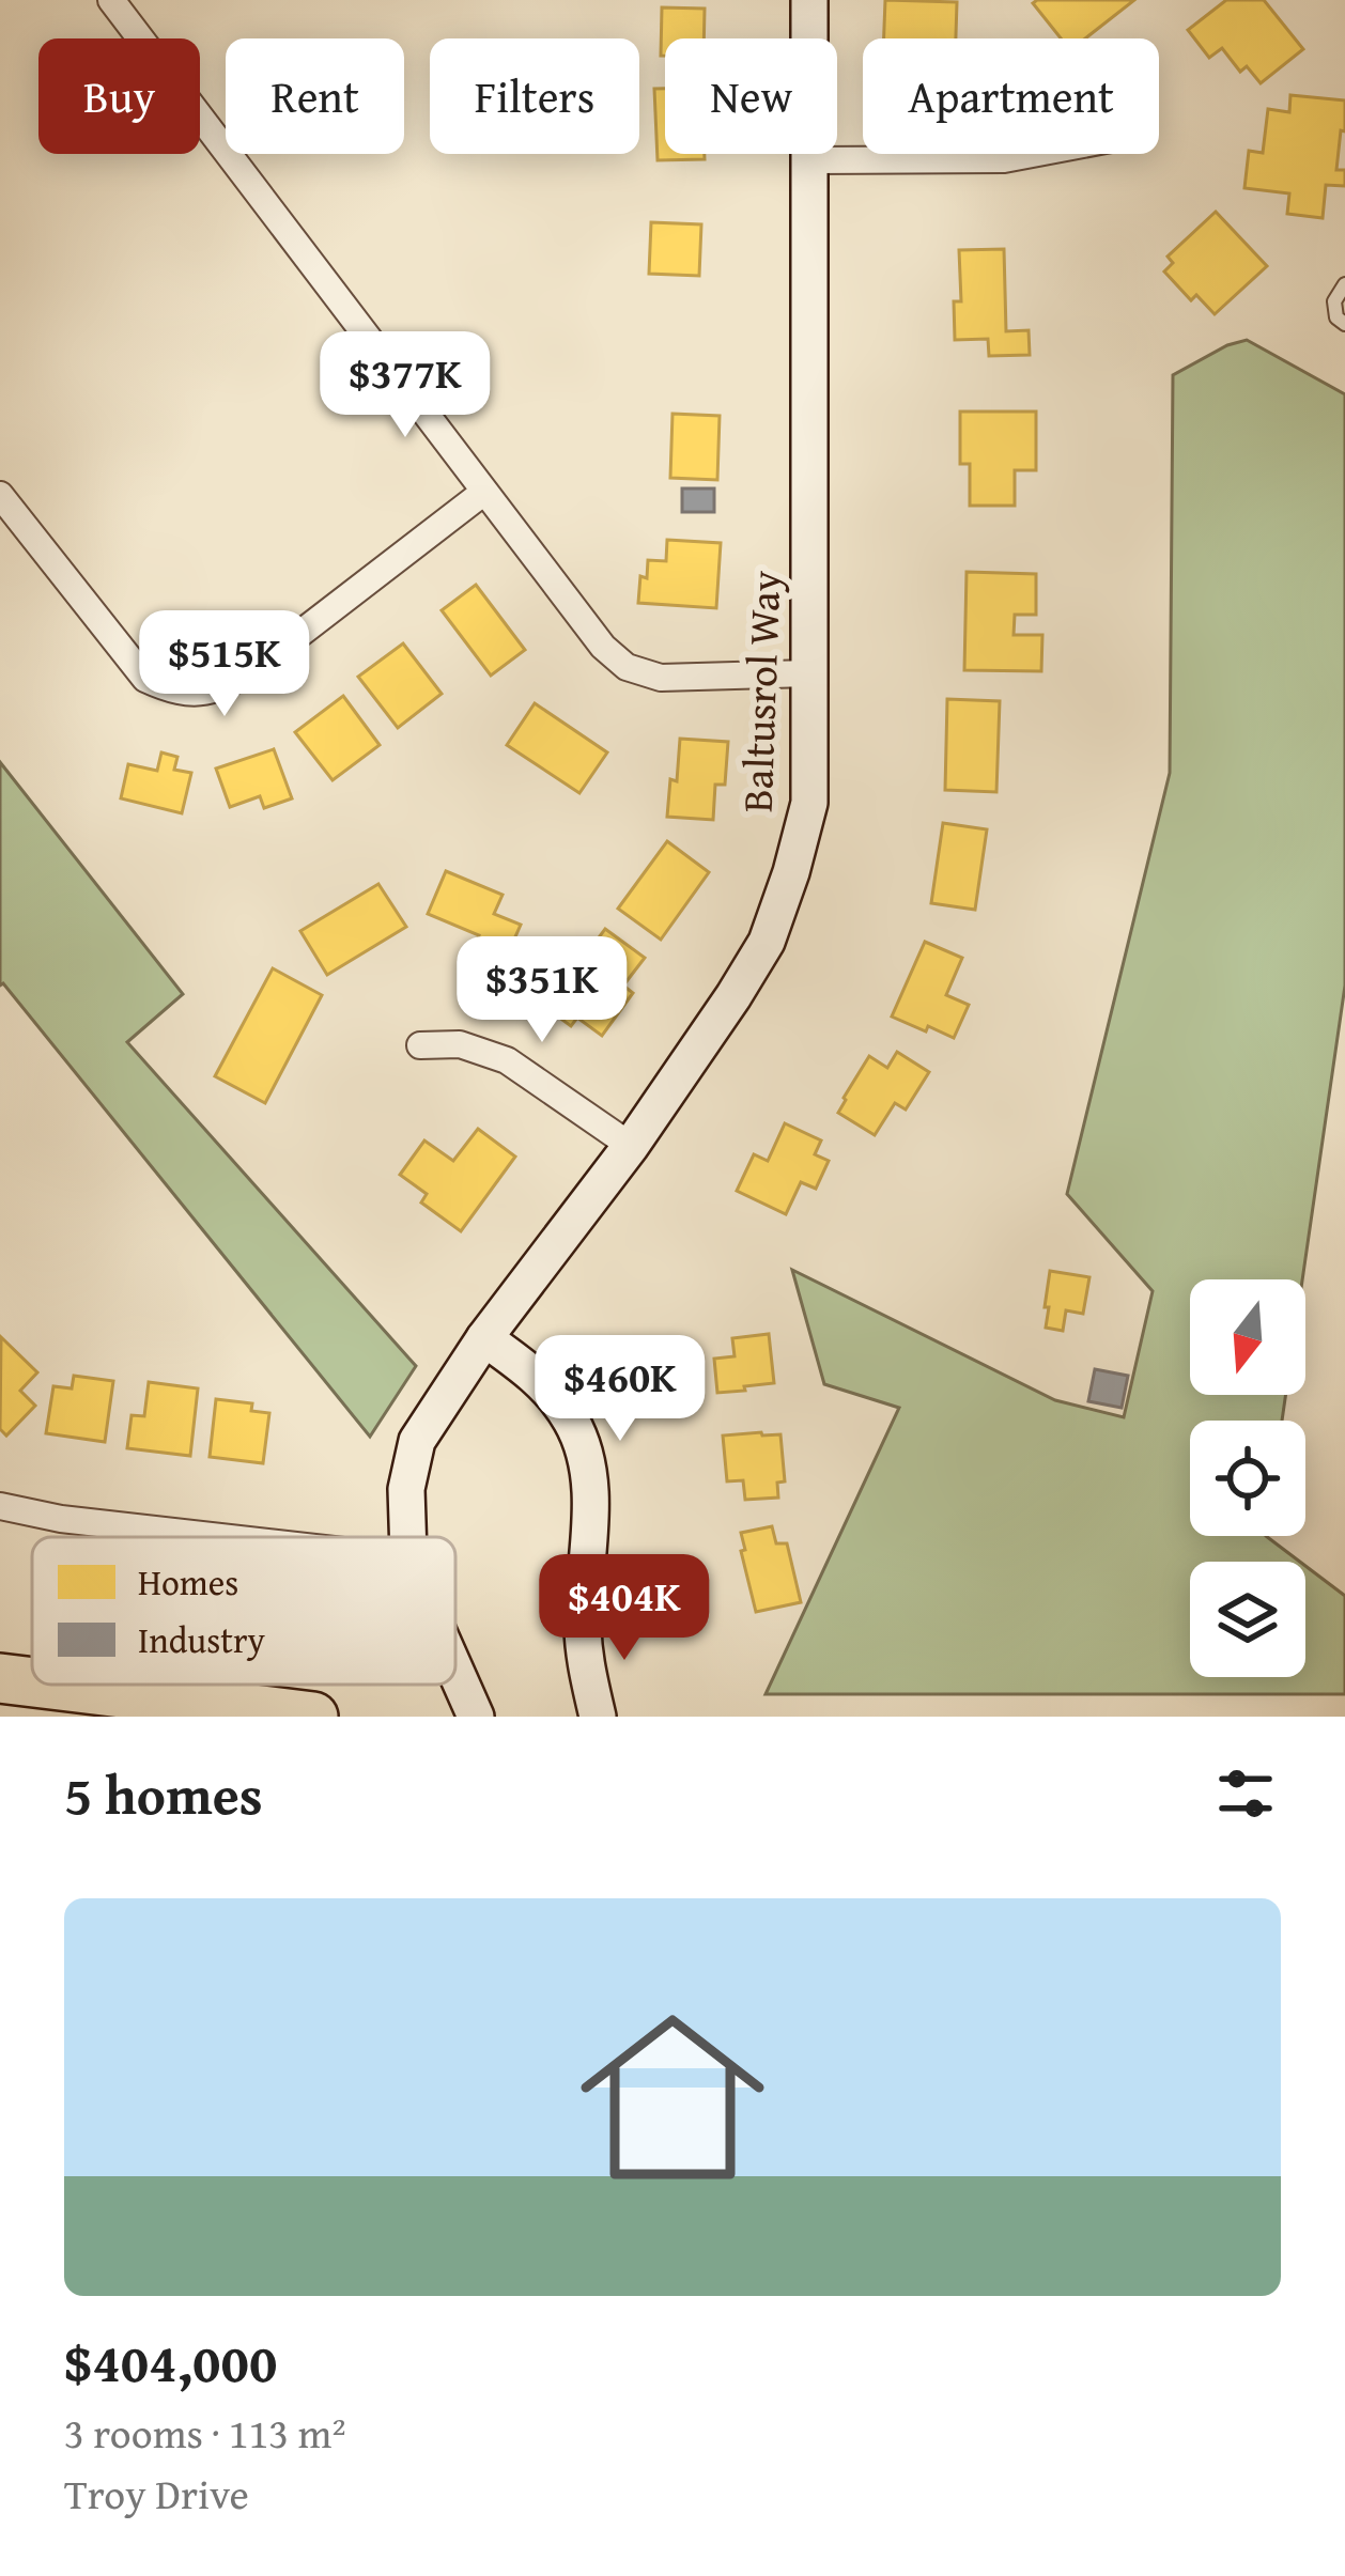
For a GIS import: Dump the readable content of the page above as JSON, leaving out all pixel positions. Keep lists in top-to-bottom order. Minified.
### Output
{"streets":{"street":["Baltusrol Way"]},"legend":["Homes","Industry"],"north":"bottom","page":{"chip":["Buy","Rent","Filters","New","Apartment"],"price":["$377K","$515K","$351K","$460K","$404K"],"heading":"5 homes","list":[{"name":"$404,000","note":"3 rooms · 113 m² · Troy Drive"}]}}
